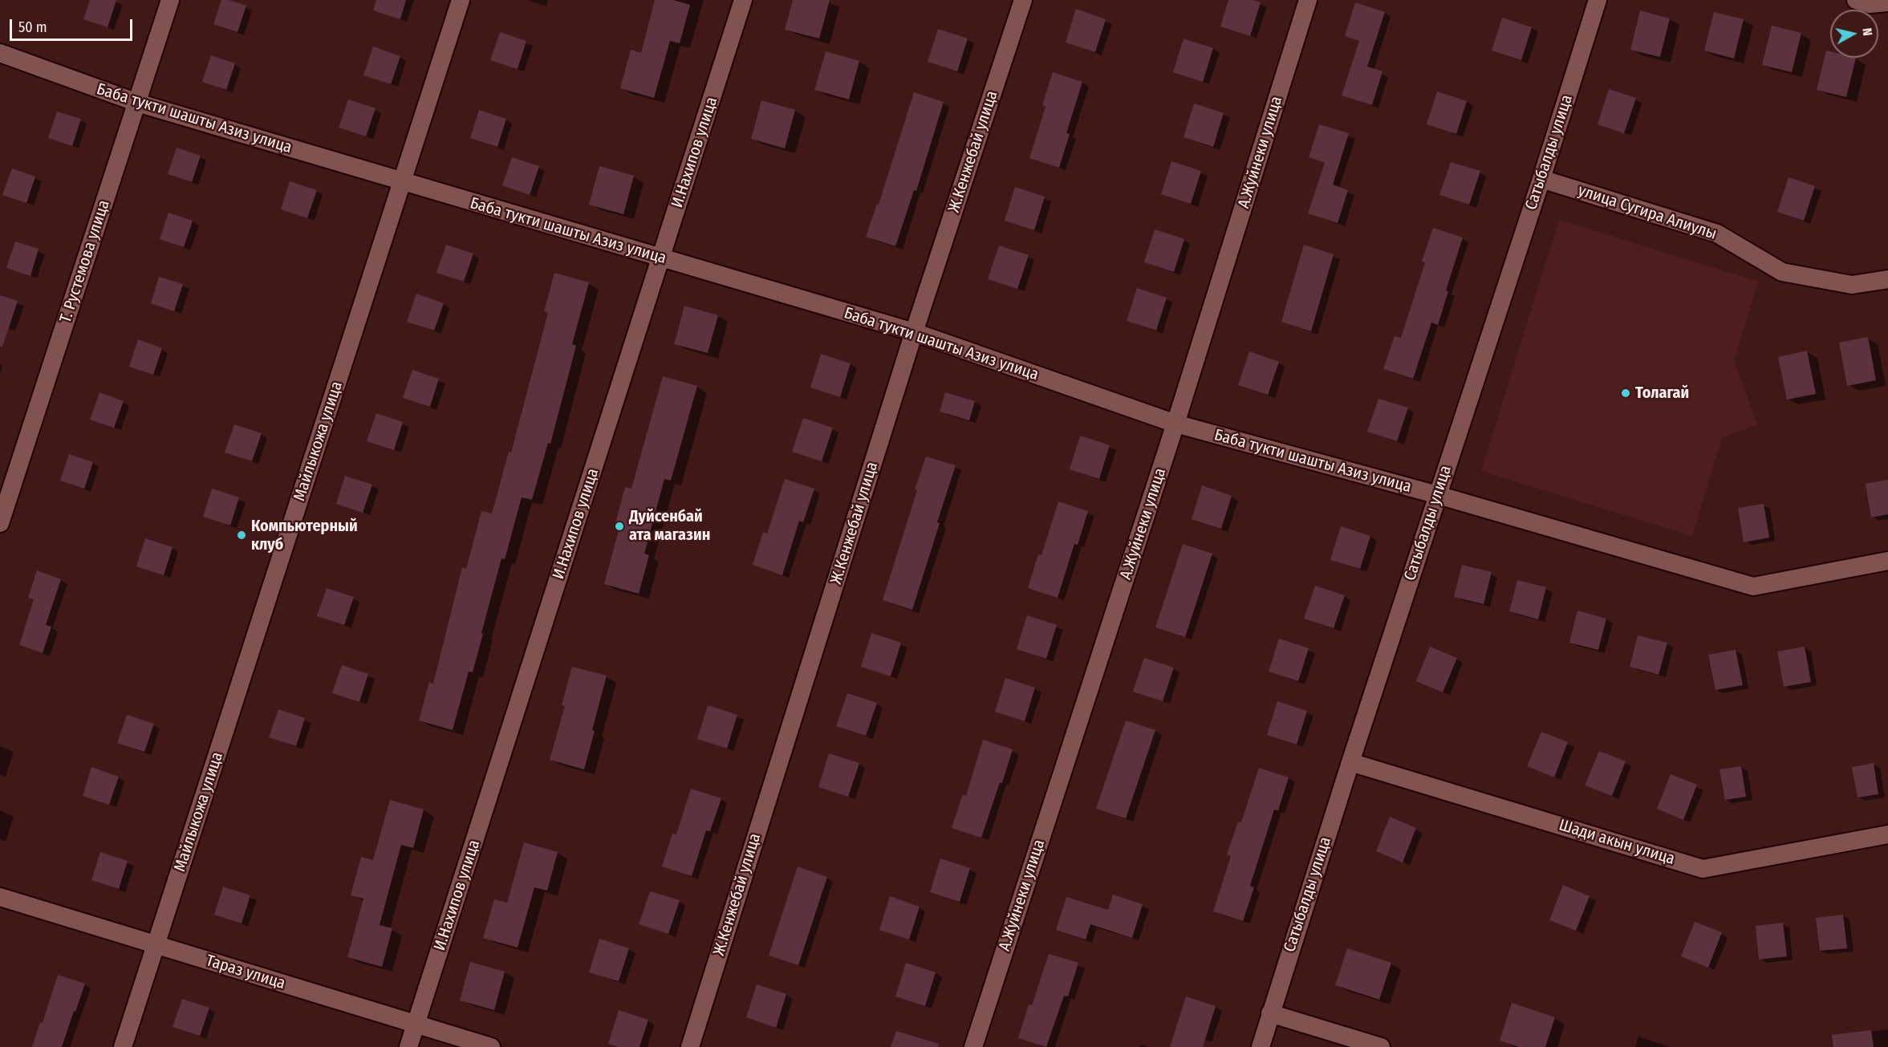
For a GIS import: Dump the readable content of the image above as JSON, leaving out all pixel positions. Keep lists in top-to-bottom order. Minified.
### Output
{"streets":{"street":["Баба тукти шашты Азиз улица","Ж.Кенжебай улица","И.Нахипов улица","А.Жуйнеки улица","Сатыбалды улица","улица Сугира Алиулы","Т. Рустемова улица","Майлыкожа улица","Шади акын улица","Тараз улица"]},"crossings":[["Баба тукти шашты Азиз улица","Ж.Кенжебай улица"],["Баба тукти шашты Азиз улица","И.Нахипов улица"],["Баба тукти шашты Азиз улица","А.Жуйнеки улица"],["Баба тукти шашты Азиз улица","Сатыбалды улица"],["Баба тукти шашты Азиз улица","Т. Рустемова улица"],["Баба тукти шашты Азиз улица","Майлыкожа улица"],["И.Нахипов улица","Тараз улица"],["Сатыбалды улица","улица Сугира Алиулы"],["Сатыбалды улица","Шади акын улица"],["Майлыкожа улица","Тараз улица"]],"places":["Толагай","Дуйсенбай ата магазин","Компьютерный клуб"],"scale_bar":"50 m","north":"right"}
